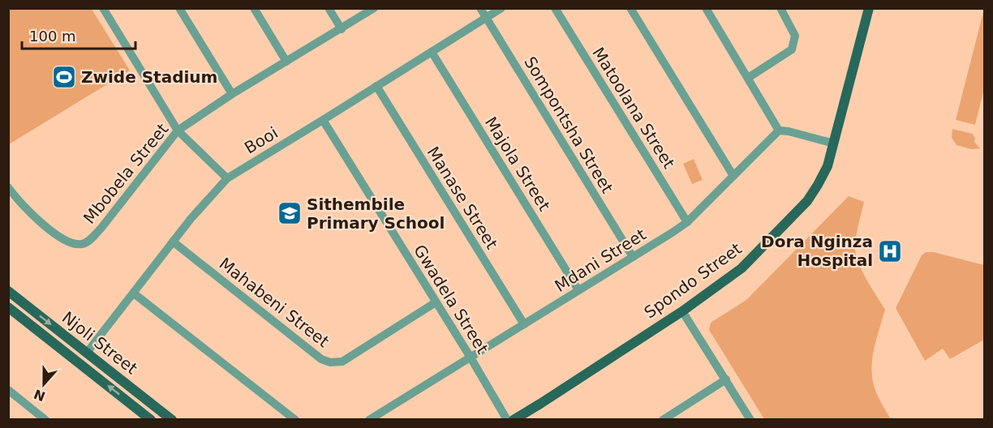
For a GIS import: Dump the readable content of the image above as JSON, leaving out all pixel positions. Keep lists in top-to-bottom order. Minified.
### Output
{"streets":{"main road":["Spondo Street","Njoli Street"],"street":["Matoolana Street","Sompontsha Street","Booi","Majola Street","Mbobela Street","Manase Street","Mdani Street","Gwadela Street","Mahabeni Street"]},"crossings":[["Matoolana Street","Mdani Street"],["Sompontsha Street","Booi"],["Sompontsha Street","Mdani Street"],["Booi","Majola Street"],["Booi","Manase Street"],["Booi","Gwadela Street"],["Booi","Mahabeni Street"],["Booi","Njoli Street"],["Majola Street","Mdani Street"],["Manase Street","Mdani Street"],["Mdani Street","Gwadela Street"],["Gwadela Street","Mahabeni Street"]],"places":{"sports":["Zwide Stadium"],"school or university":["Sithembile Primary School"],"hospital":["Dora Nginza Hospital"]},"scale_bar":"100 m","north":"bottom"}
